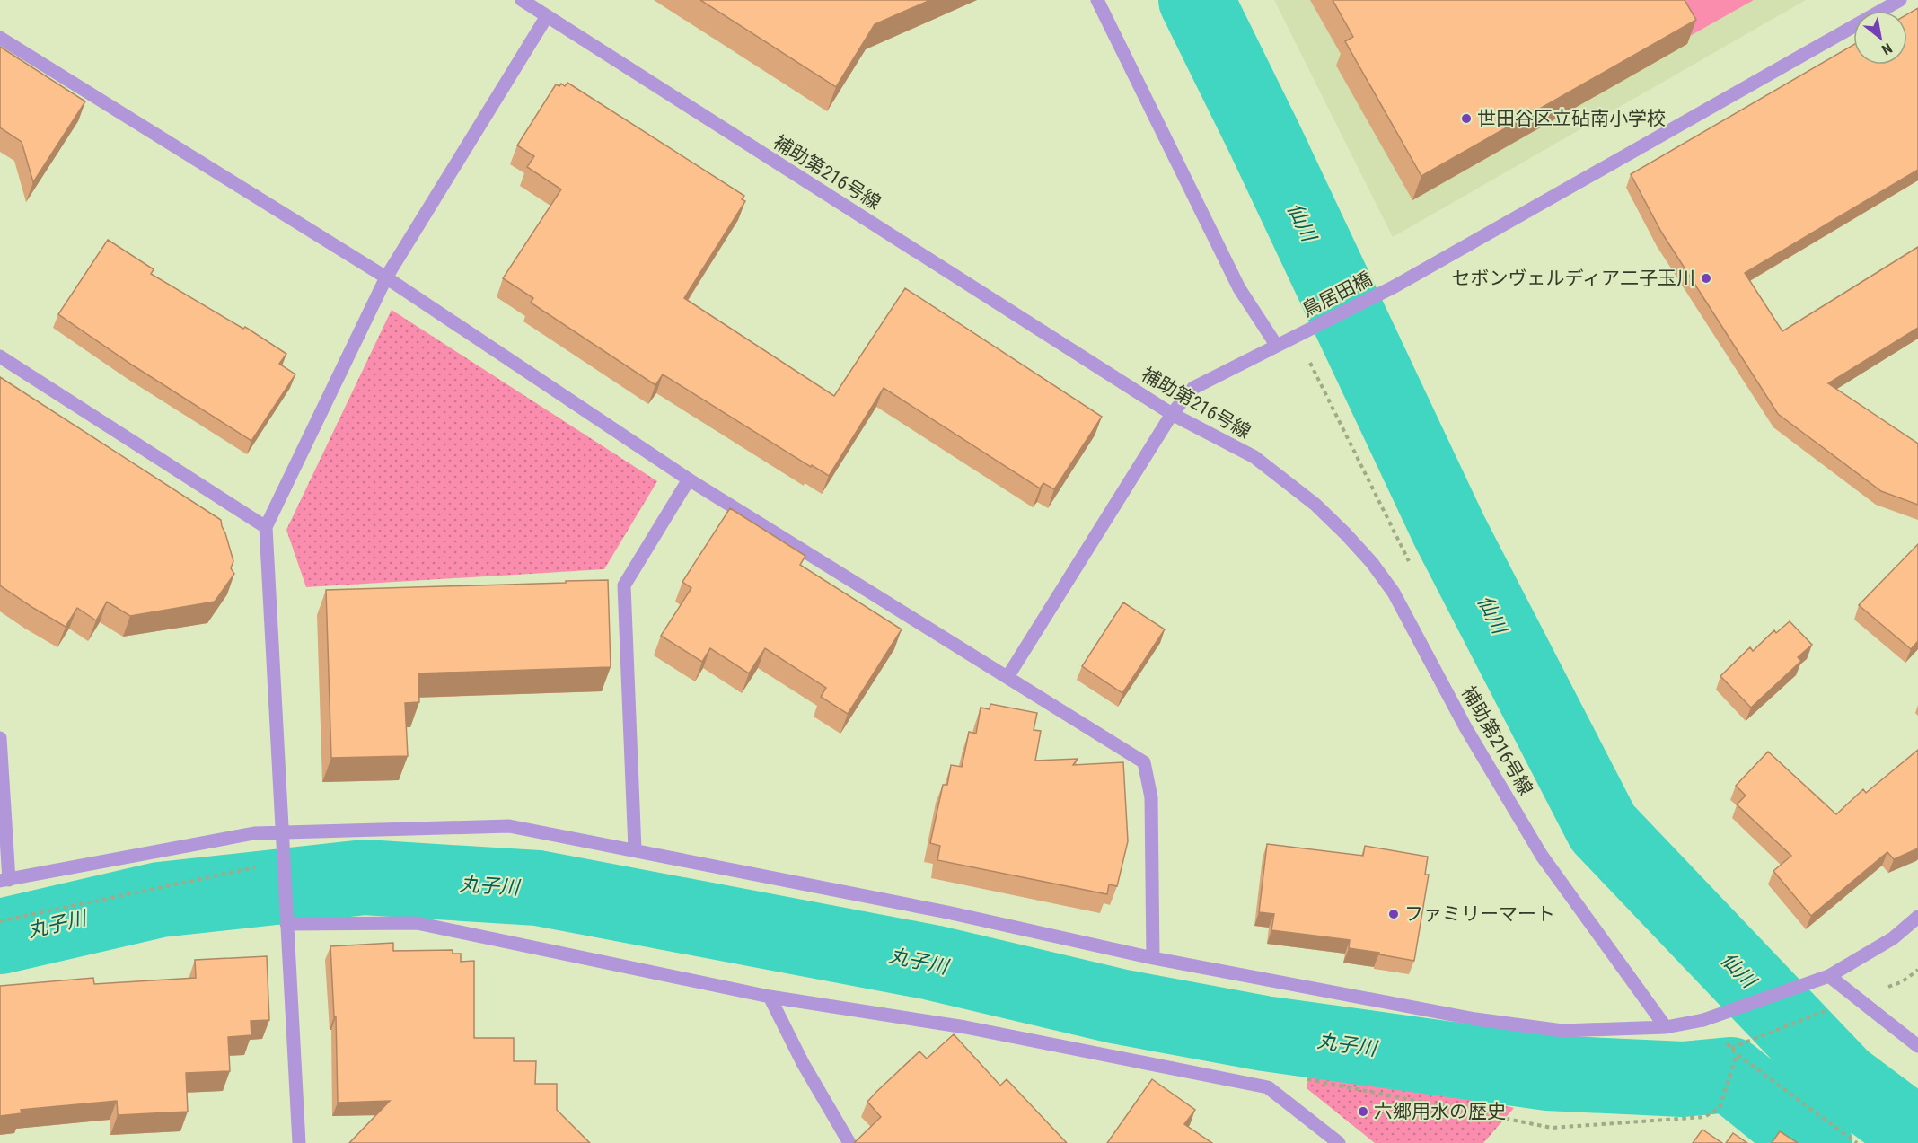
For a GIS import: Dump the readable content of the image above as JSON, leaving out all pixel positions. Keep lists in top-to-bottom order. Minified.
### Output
{"streets":{"street":["補助第216号線","鳥居田橋"]},"crossings":[["補助第216号線","鳥居田橋"]],"water":["仙川","丸子川"],"places":["世田谷区立砧南小学校","セボンヴェルディア二子玉川","ファミリーマート","六郷用水の歴史"],"north":"bottom right"}
